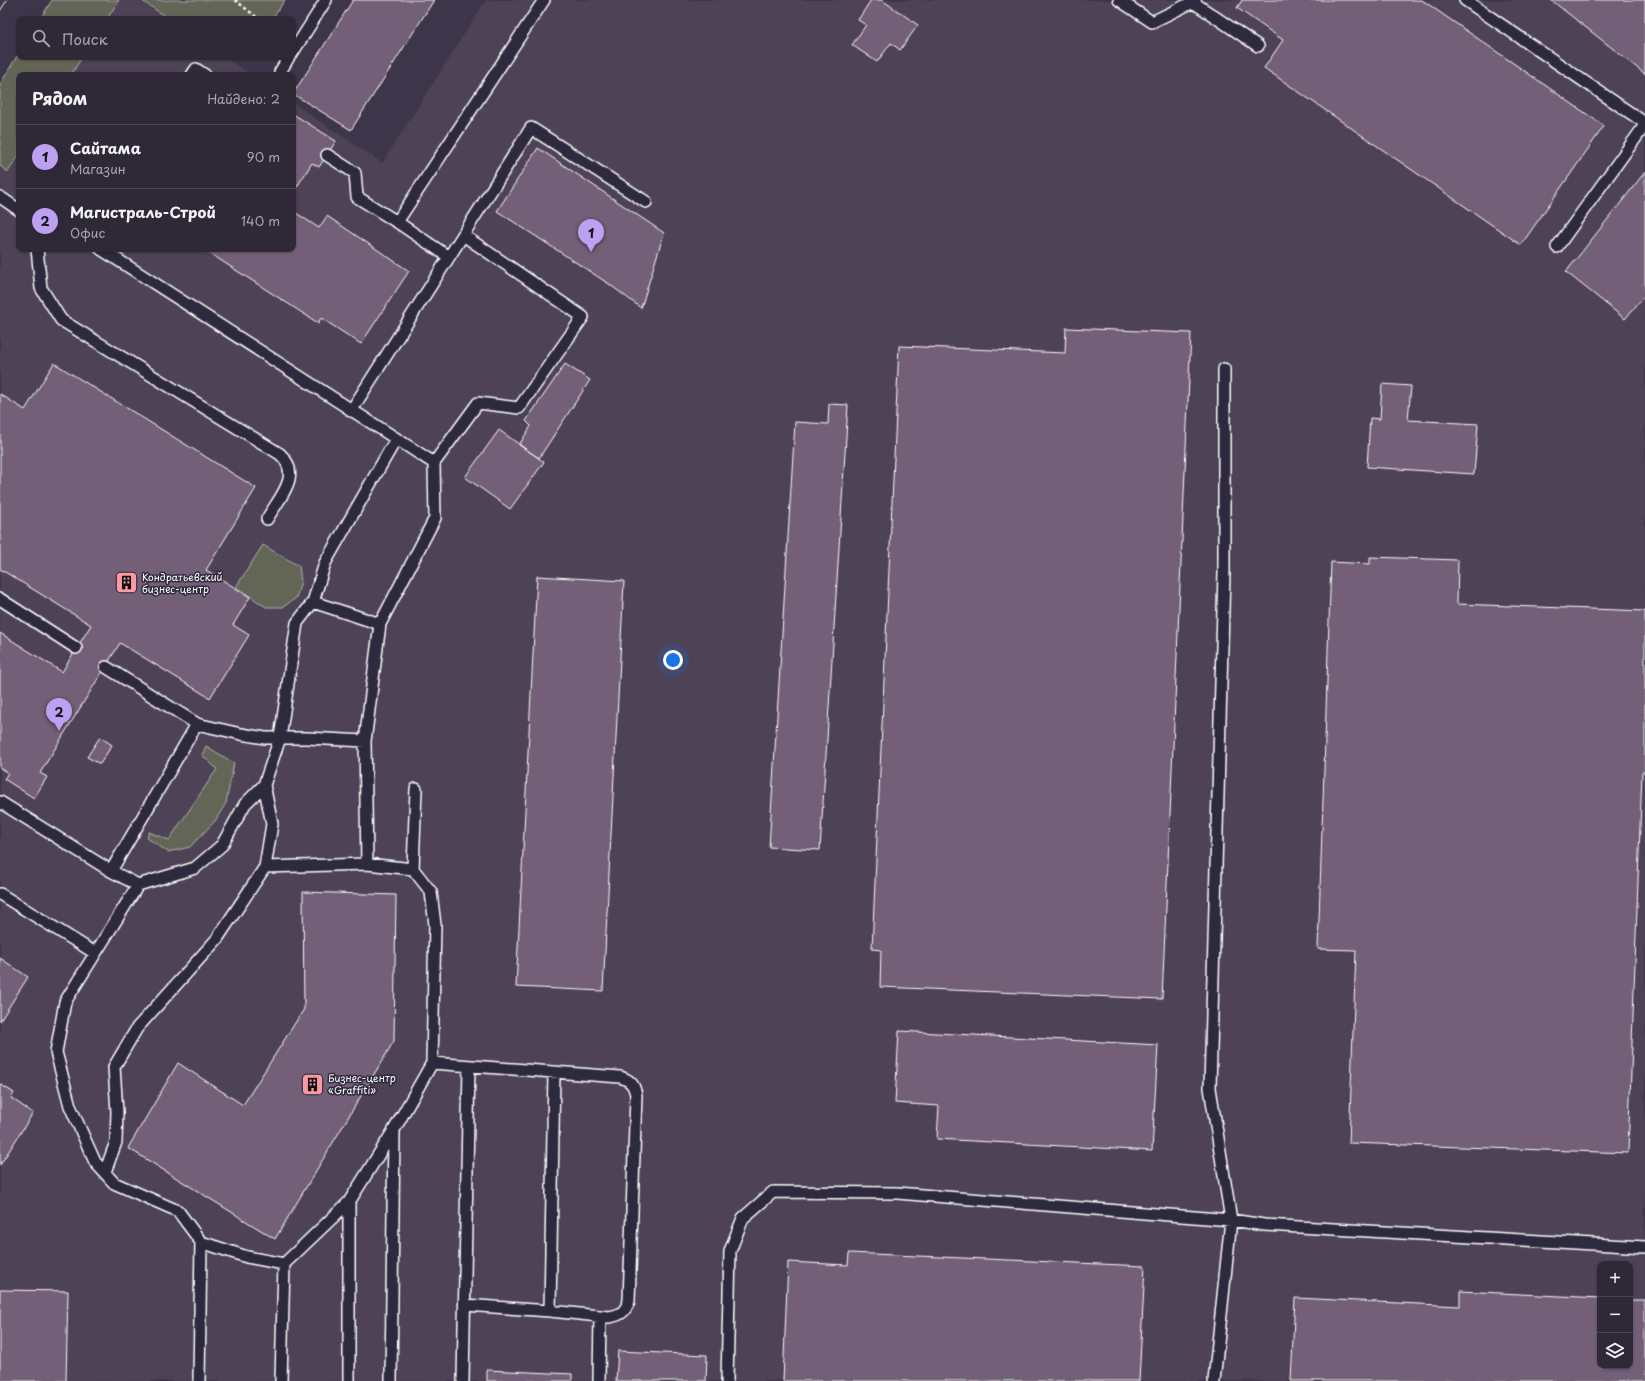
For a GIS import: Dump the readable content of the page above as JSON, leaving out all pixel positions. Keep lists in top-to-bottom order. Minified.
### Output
{"places":{"building":["Кондратьевский бизнес-центр","Бизнес-центр «Graffiti»"]},"page":{"search":"Поиск","heading":["Рядом","Найдено: 2"],"list":[{"mark":"1","name":"Сайтама","note":"Магазин","value":"90 m"},{"mark":"2","name":"Магистраль-Строй","note":"Офис","value":"140 m"}],"pins":["1","2"],"map_buttons":["+","−"]}}
